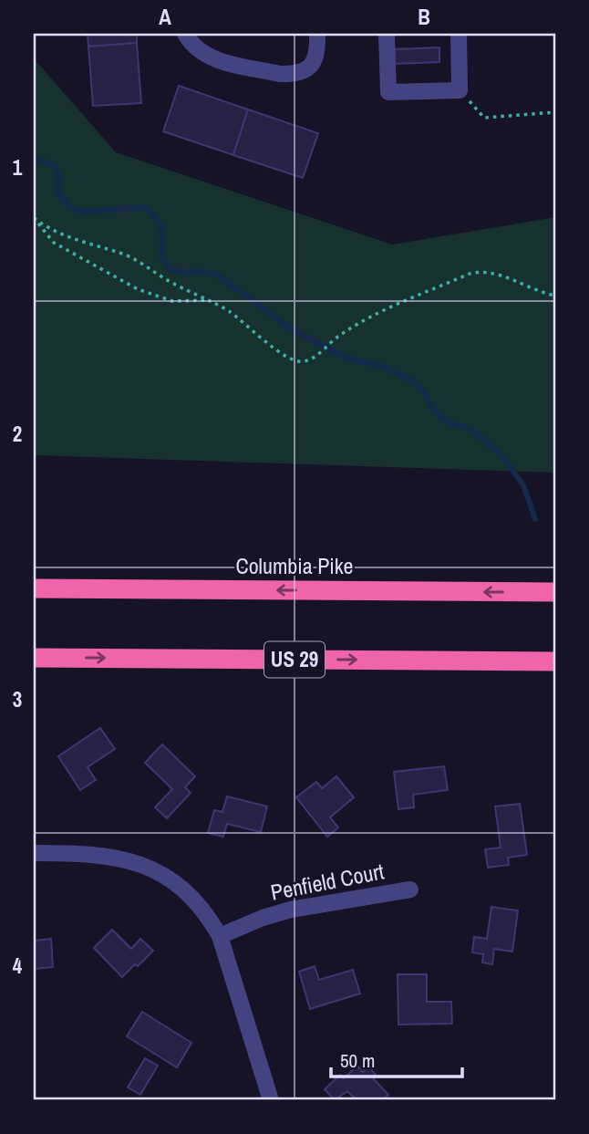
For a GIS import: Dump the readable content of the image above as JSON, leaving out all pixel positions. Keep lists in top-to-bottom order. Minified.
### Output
{"streets":{"highway":["Columbia Pike","US 29"],"street":["Penfield Court"]},"scale_bar":"50 m","grid":{"columns":["A","B"],"rows":["1","2","3","4"]}}
